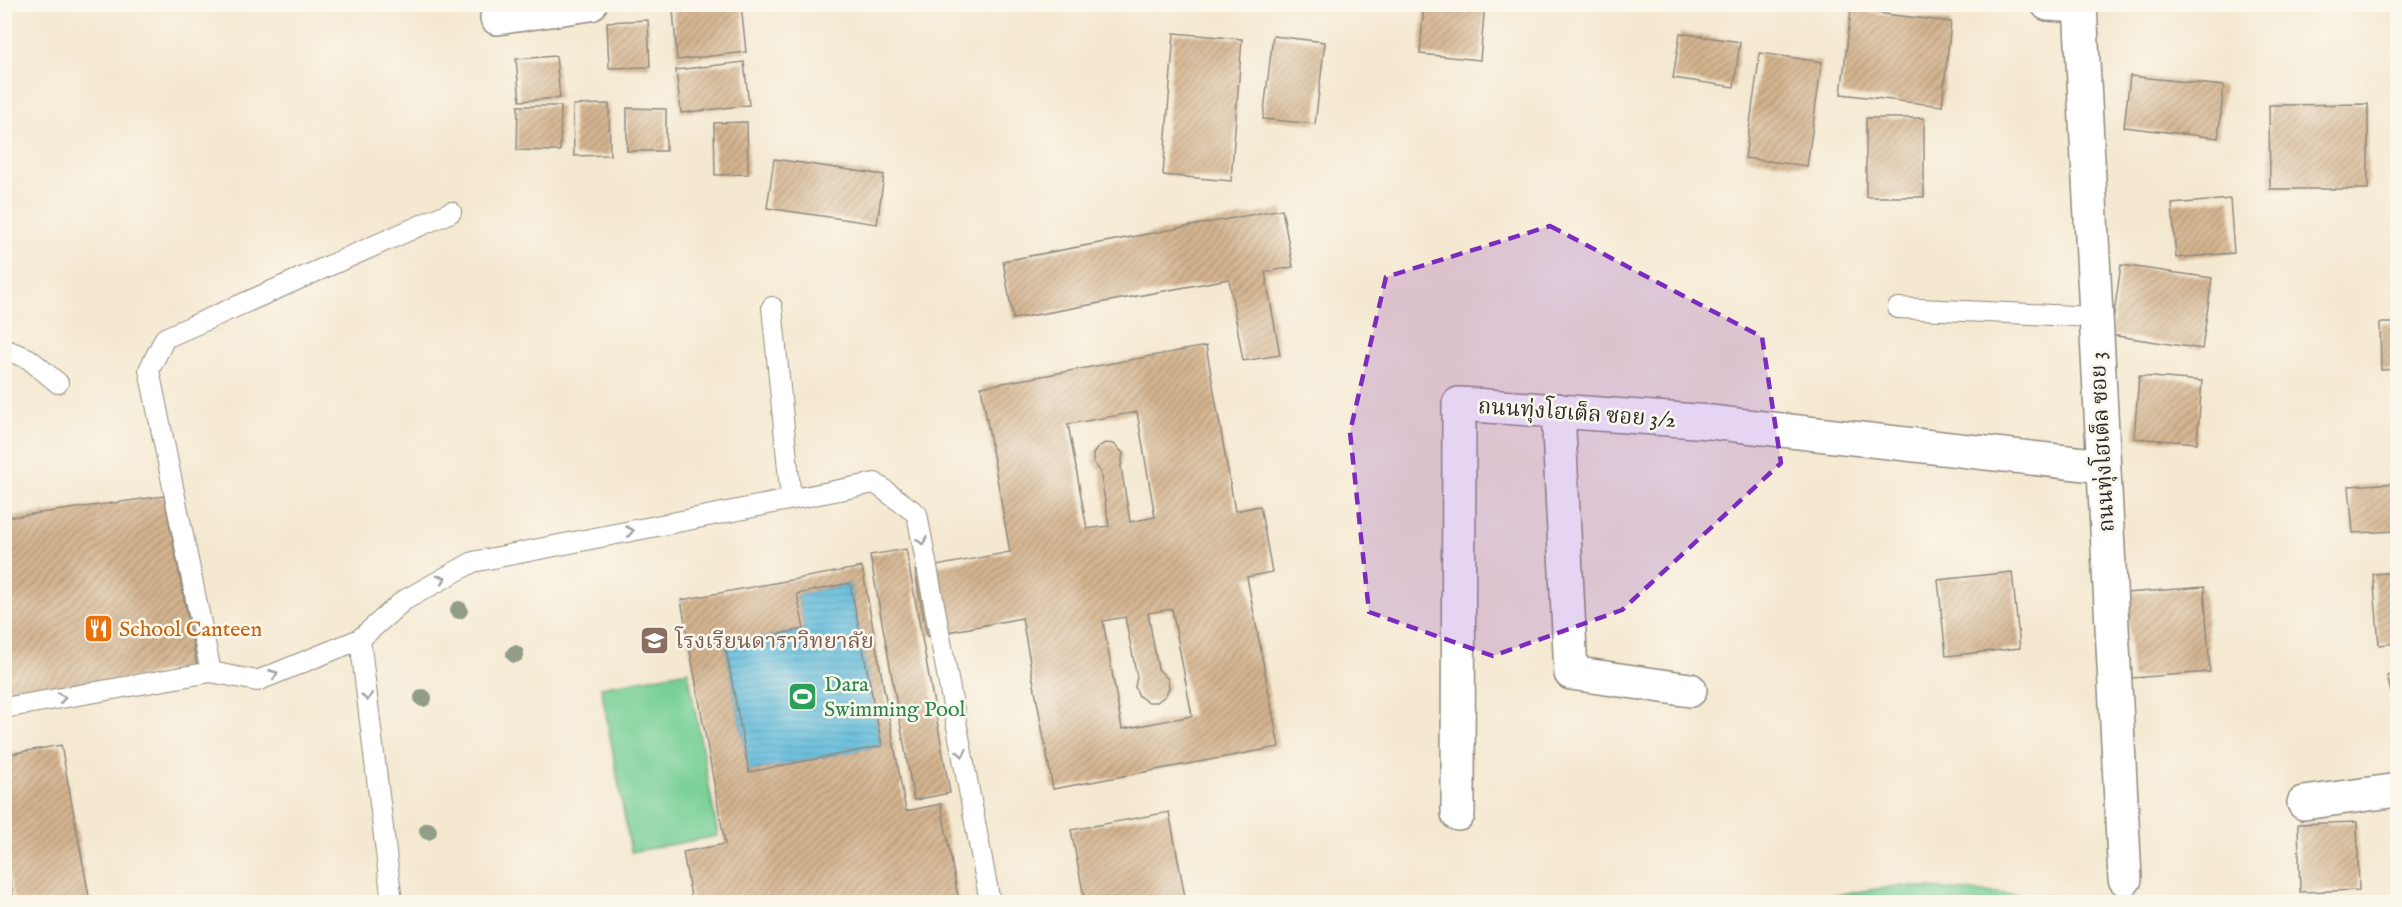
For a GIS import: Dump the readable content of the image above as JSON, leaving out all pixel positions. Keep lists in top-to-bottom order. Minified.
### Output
{"streets":{"street":["ถนนทุ่งโฮเต็ล ซอย 3/2","ถนนทุ่งโฮเต็ล ซอย 3"]},"crossings":[["ถนนทุ่งโฮเต็ล ซอย 3/2","ถนนทุ่งโฮเต็ล ซอย 3"]],"places":{"restaurant":["School Canteen"],"school or university":["โรงเรียนดาราวิทยาลัย"],"sports":["Dara Swimming Pool"]}}
